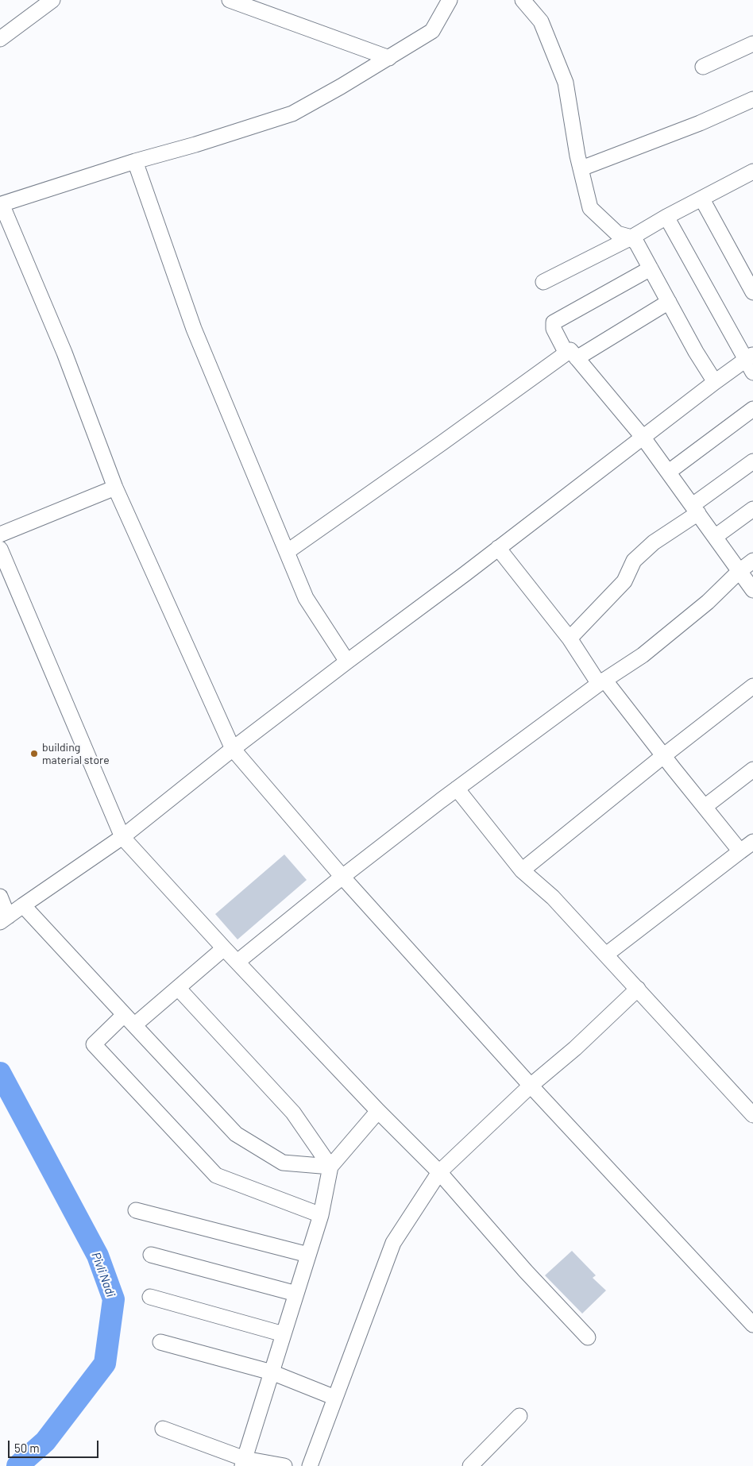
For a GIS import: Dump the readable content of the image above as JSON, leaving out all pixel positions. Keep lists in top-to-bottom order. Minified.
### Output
{"water":["Pivli Nadi"],"places":["building material store"],"scale_bar":"50 m"}
